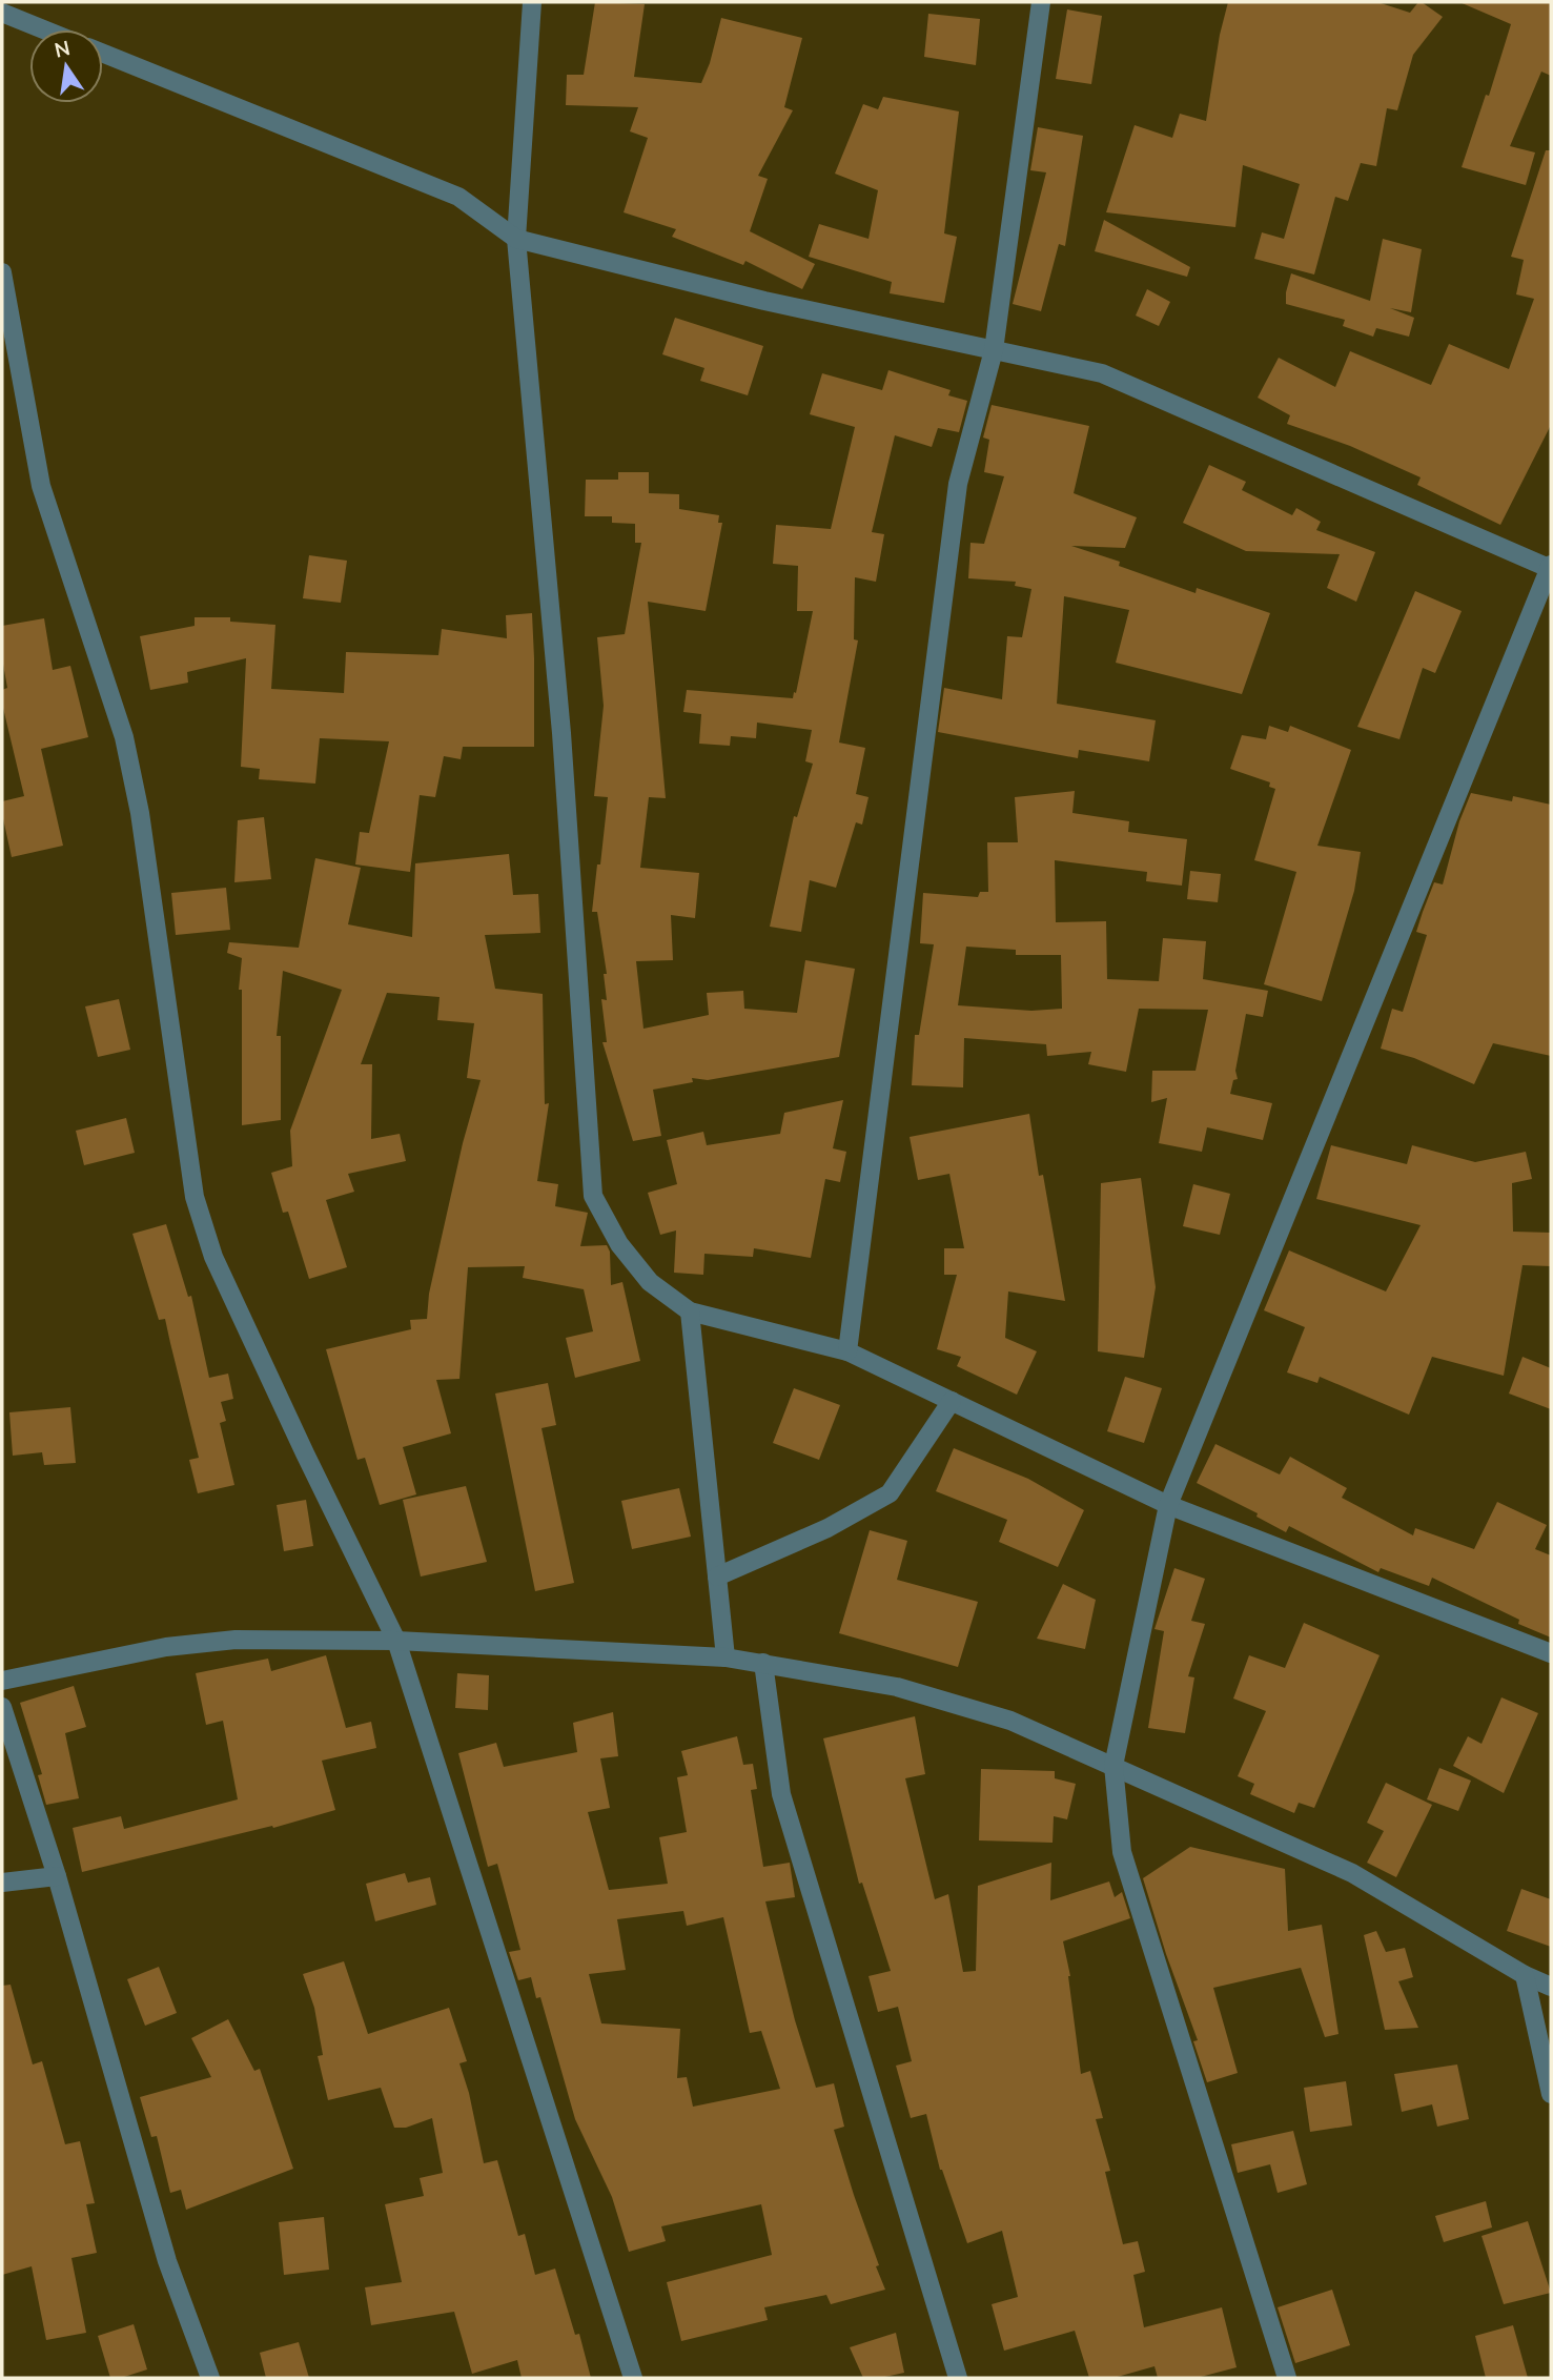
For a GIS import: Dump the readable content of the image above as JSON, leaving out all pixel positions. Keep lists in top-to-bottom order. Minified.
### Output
{"north":"top"}
